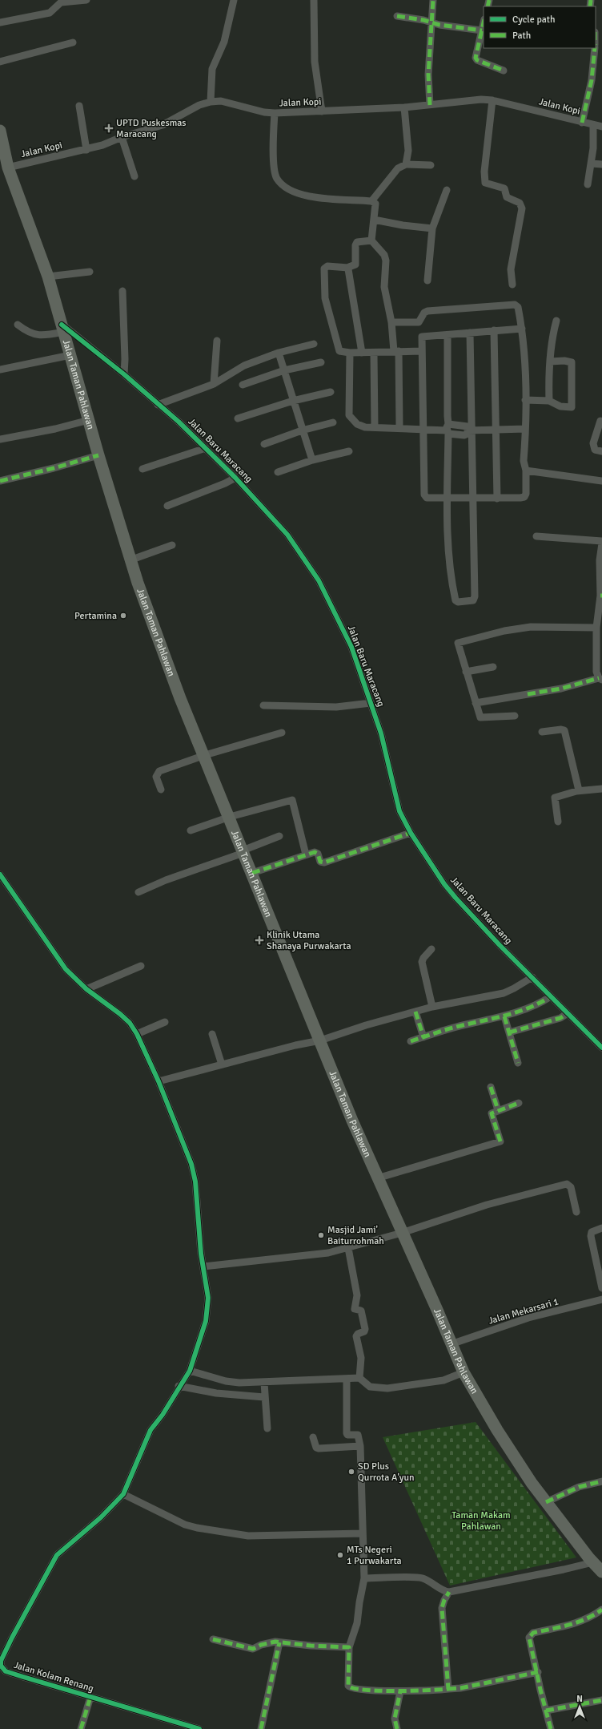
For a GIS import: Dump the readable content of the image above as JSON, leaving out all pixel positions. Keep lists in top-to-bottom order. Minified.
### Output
{"streets":{"main road":["Jalan Taman Pahlawan"],"street":["Jalan Kopi","Jalan Baru Maracang","Jalan Mekarsari 1","Jalan Kolam Renang"]},"crossings":[["Jalan Kopi","Jalan Taman Pahlawan"],["Jalan Taman Pahlawan","Jalan Baru Maracang"],["Jalan Taman Pahlawan","Jalan Mekarsari 1"]],"parks":["Taman Makam Pahlawan"],"places":{"health":["UPTD Puskesmas Maracang","Klinik Utama Shanaya Purwakarta"],"other":["Pertamina","Masjid Jami' Baiturrohmah","SD Plus Qurrota A'yun","MTs Negeri 1 Purwakarta"]},"legend":["Cycle path","Path"],"north":"top"}
